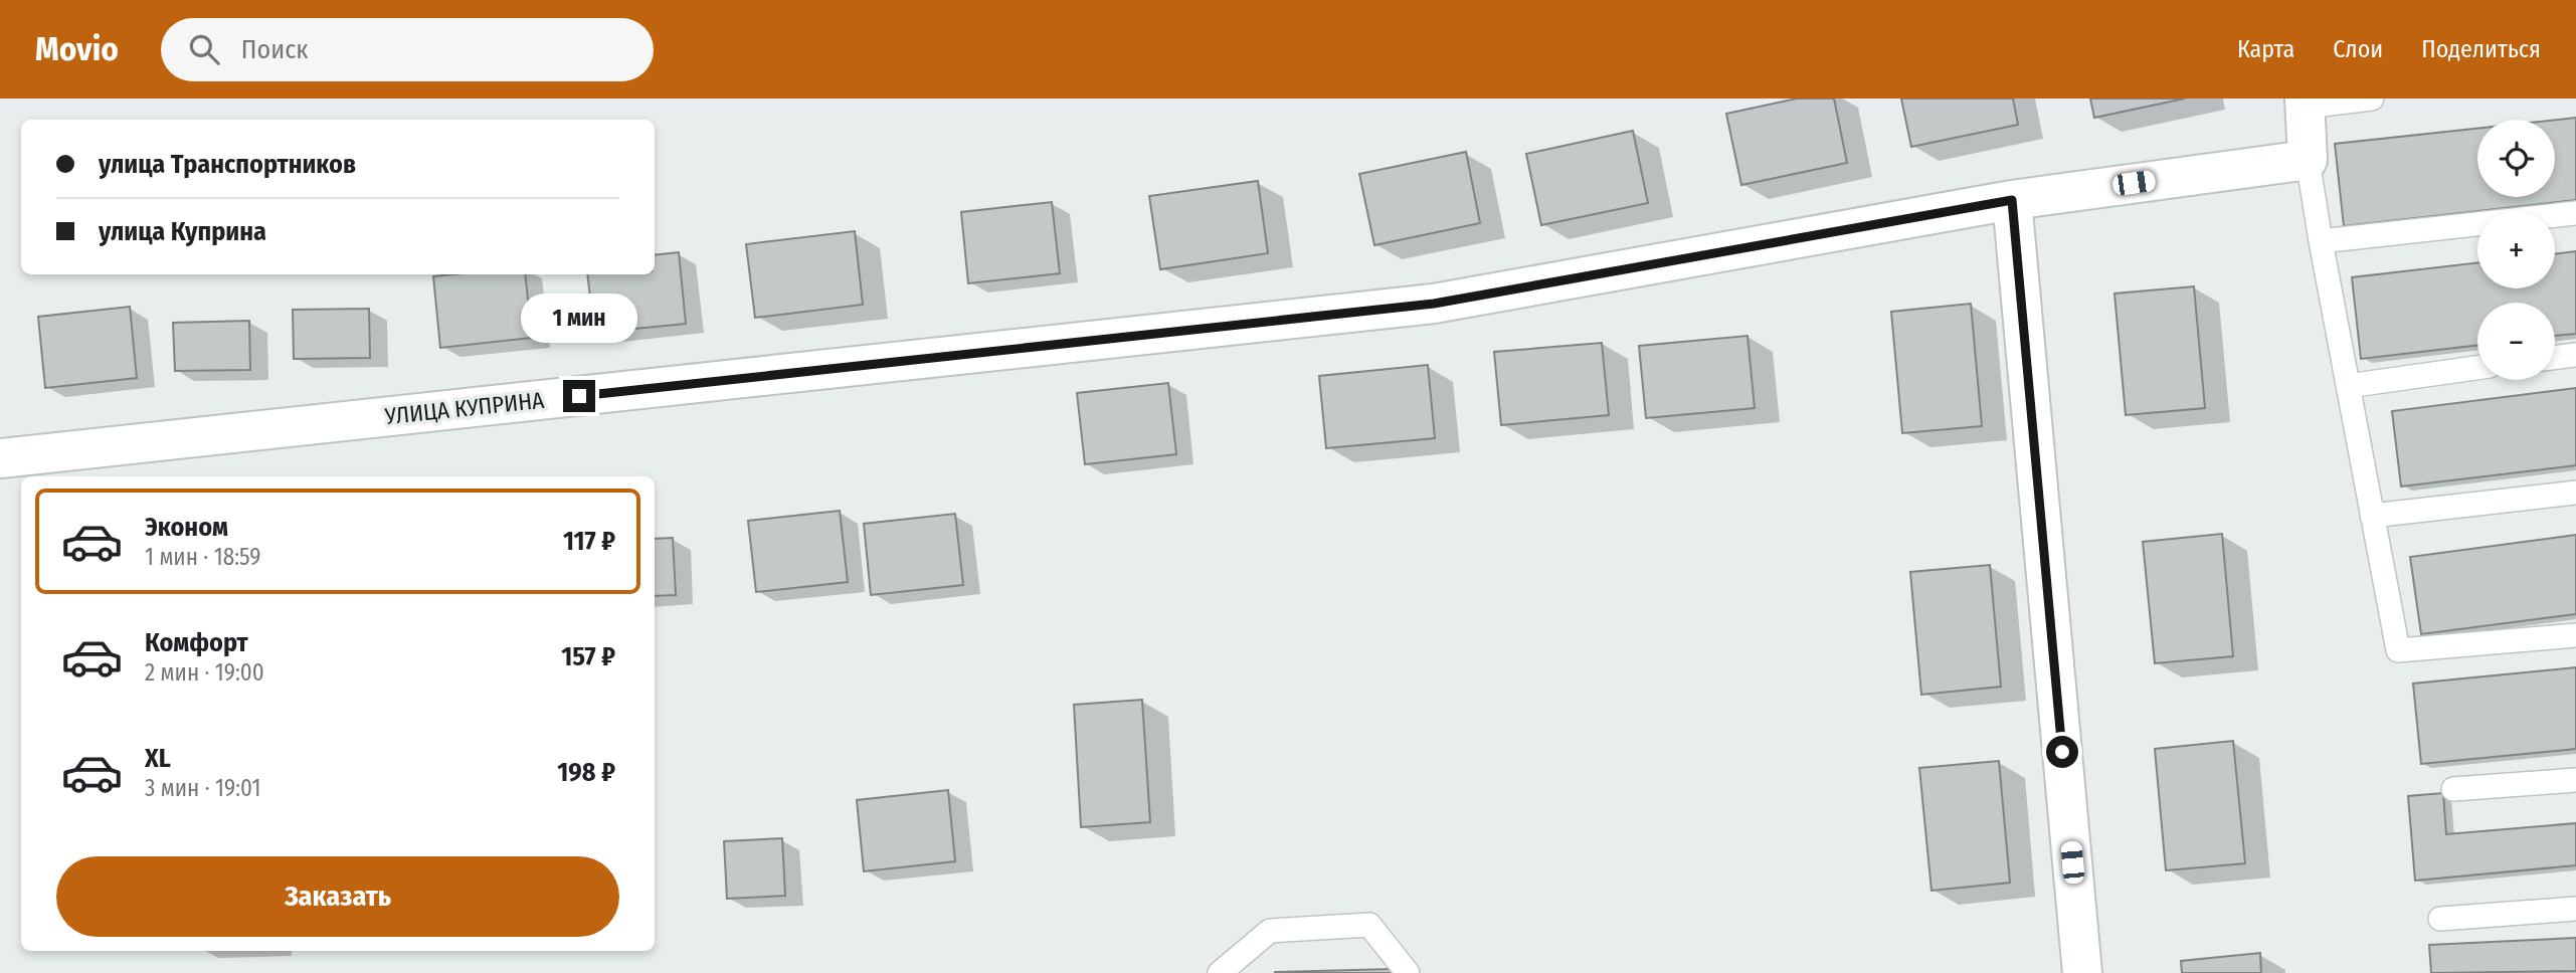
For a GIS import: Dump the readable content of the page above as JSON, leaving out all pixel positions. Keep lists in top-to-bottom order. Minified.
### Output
{"streets":{"street":["УЛИЦА КУПРИНА"]},"page":{"header":"Movio","search":"Поиск","nav":["Карта","Слои","Поделиться"],"map_buttons":["+","−"],"banner":["улица Транспортников","улица Куприна"],"bubble":"1 мин","list":[{"name":"Эконом","note":"1 мин · 18:59","value":"117 ₽"},{"name":"Комфорт","note":"2 мин · 19:00","value":"157 ₽"},{"name":"XL","note":"3 мин · 19:01","value":"198 ₽"}],"buttons":"Заказать"}}
